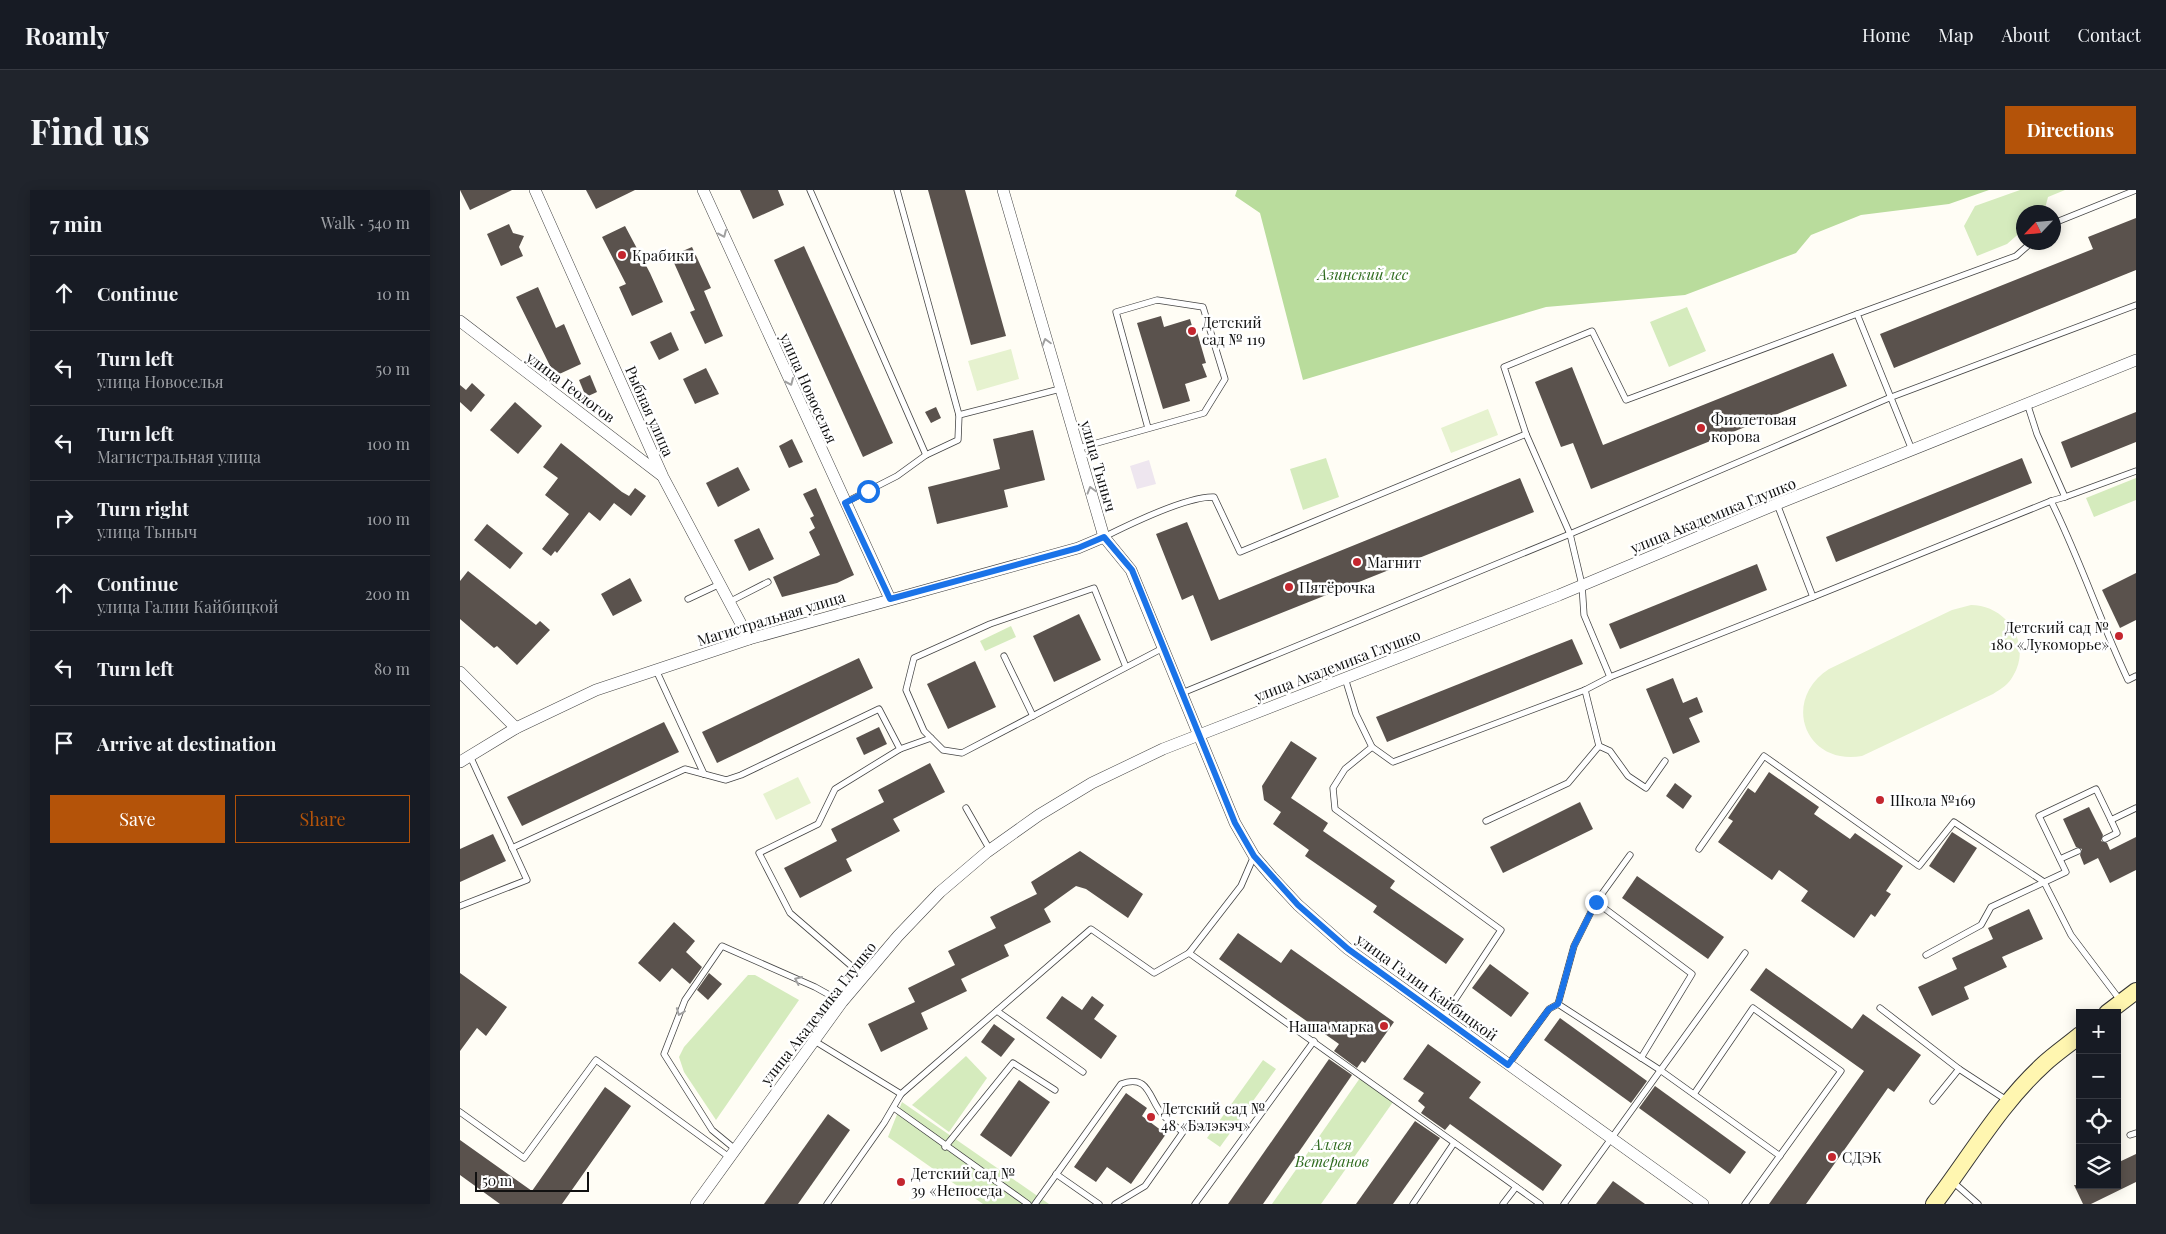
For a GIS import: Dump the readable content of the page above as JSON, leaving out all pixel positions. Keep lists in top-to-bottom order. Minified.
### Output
{"streets":{"street":["улица Геологов","улица Новоселья","Рыбная улица","улица Тыныч","улица Академика Глушко","Магистральная улица","улица Галии Кайбицкой"]},"crossings":[["улица Геологов","Рыбная улица"],["улица Новоселья","Магистральная улица"],["Рыбная улица","Магистральная улица"],["улица Тыныч","улица Академика Глушко"],["улица Тыныч","Магистральная улица"],["улица Тыныч","улица Галии Кайбицкой"],["улица Академика Глушко","улица Галии Кайбицкой"]],"one_way":["улица Новоселья","улица Тыныч"],"parks":["Азинский лес","Аллея Ветеранов"],"places":["Крабики","Детский сад № 119","Фиолетовая корова","Магнит","Пятёрочка","Детский сад № 180 «Лукоморье»","Школа №169","Наша марка","Детский сад № 48 «Бэлэкэч»","СДЭК","Детский сад № 39 «Непоседа"],"scale_bar":"50 m","north":"bottom left","page":{"header":"Roamly","nav":["Home","Map","About","Contact"],"buttons":["Directions",["Save","Share"]],"title":"Find us","heading":["7 min","Walk · 540 m"],"list":[["Continue","10 m"],["Turn left","улица Новоселья","50 m"],["Turn left","Магистральная улица","100 m"],["Turn right","улица Тыныч","100 m"],["Continue","улица Галии Кайбицкой","200 m"],["Turn left","80 m"],"Arrive at destination"],"map_buttons":["+","−"],"scale":"50 m"}}
